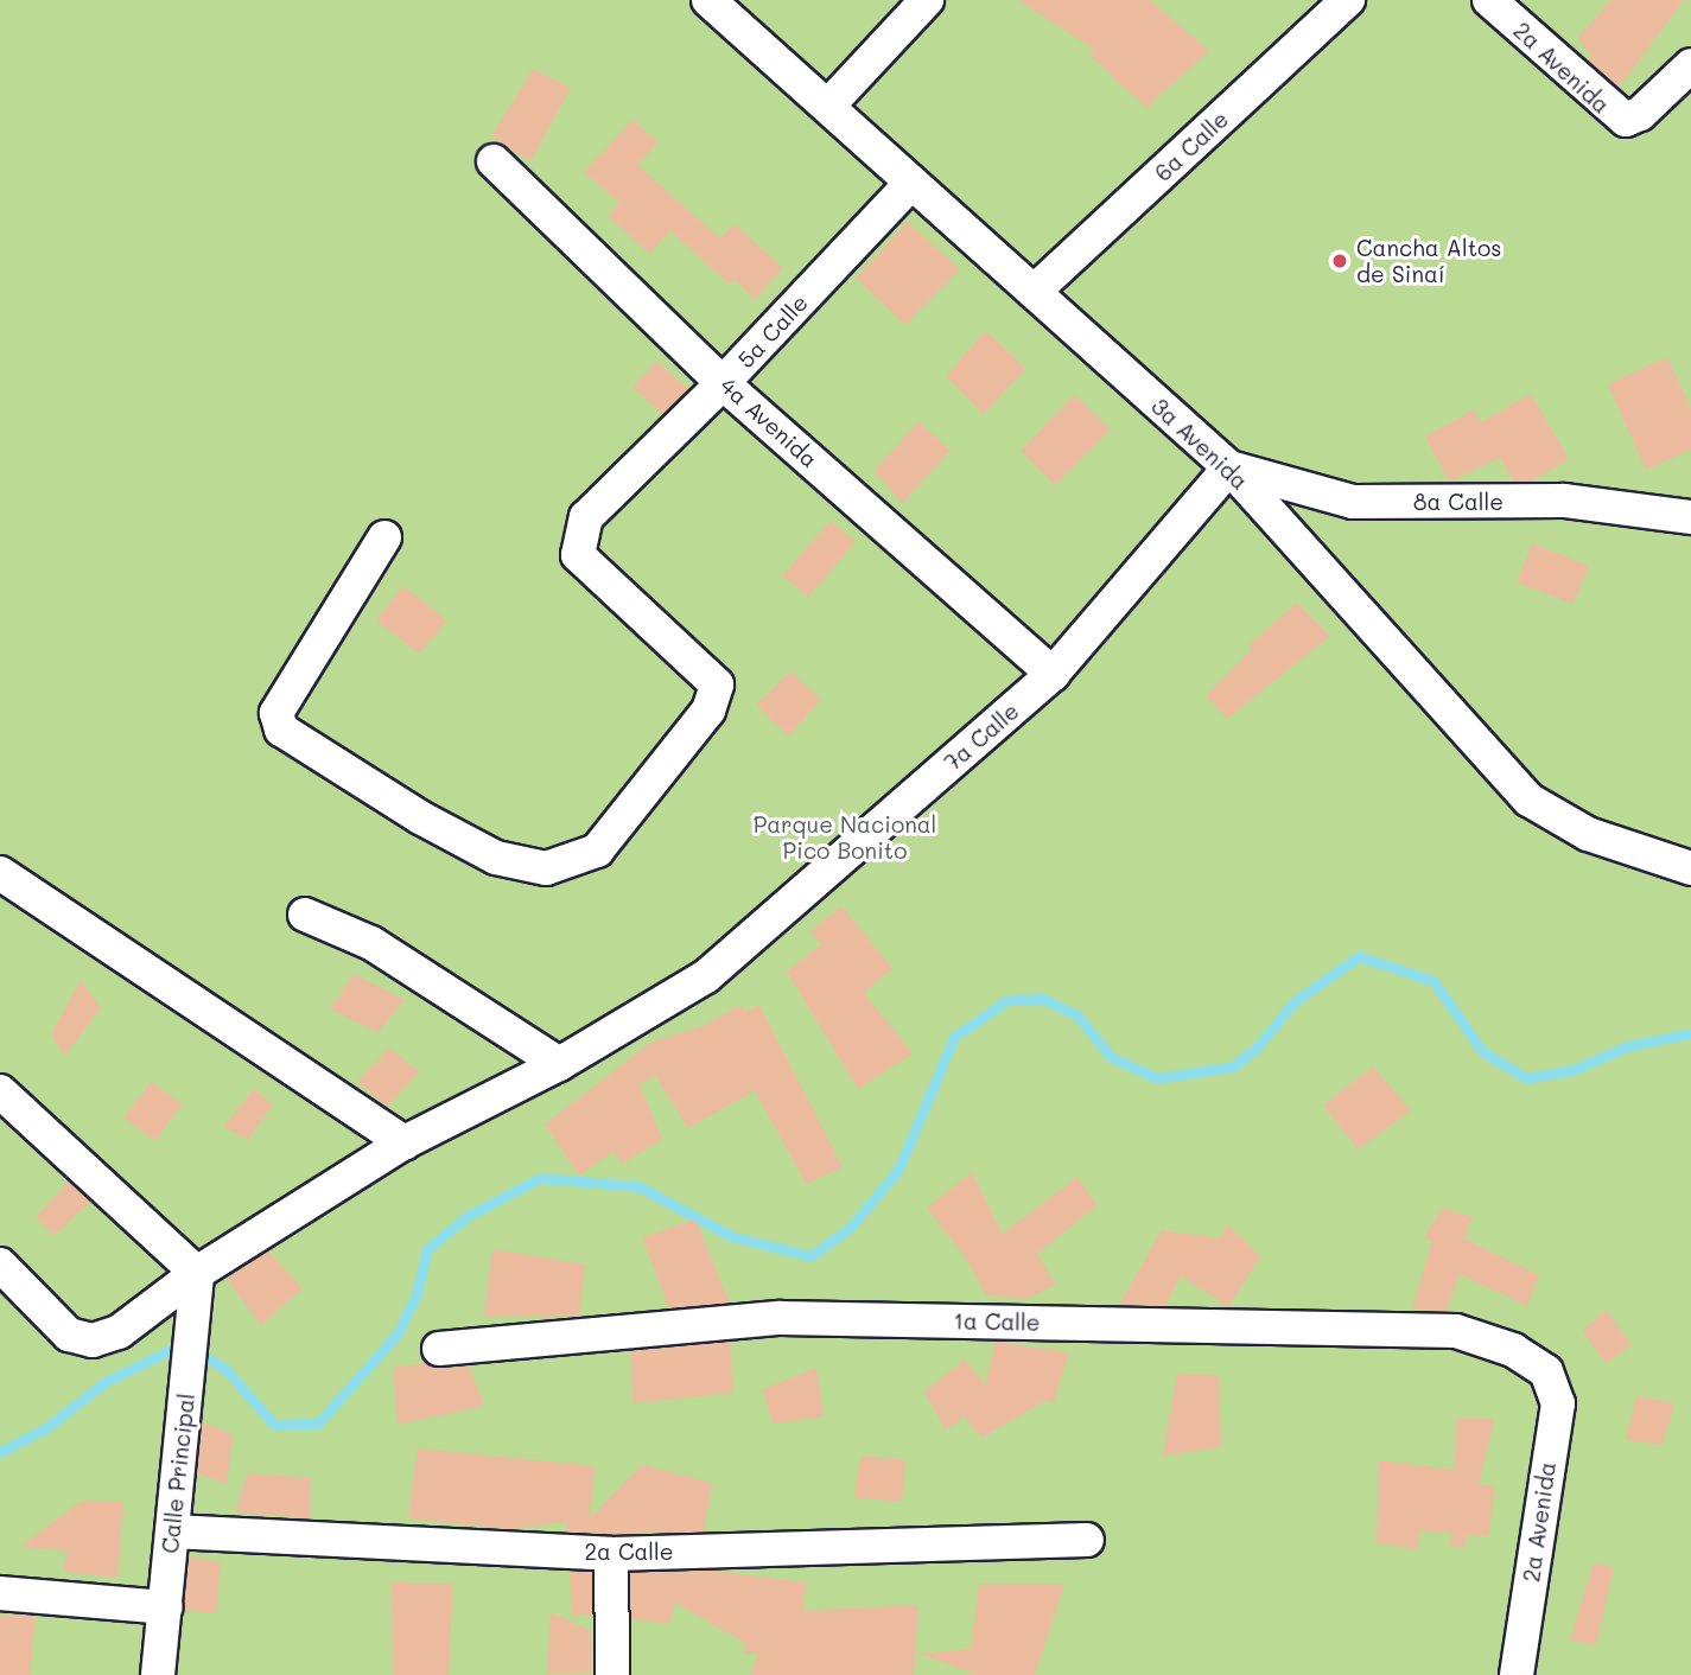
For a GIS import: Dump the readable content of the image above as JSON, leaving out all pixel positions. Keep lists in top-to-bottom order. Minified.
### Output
{"streets":{"street":["2a Avenida","6a Calle","5a Calle","4a Avenida","3a Avenida","8a Calle","7a Calle","1a Calle","Calle Principal","2a Calle"]},"crossings":[["2a Avenida","1a Calle"],["6a Calle","3a Avenida"],["5a Calle","4a Avenida"],["5a Calle","3a Avenida"],["4a Avenida","7a Calle"],["3a Avenida","8a Calle"],["3a Avenida","7a Calle"],["8a Calle","7a Calle"],["7a Calle","Calle Principal"],["Calle Principal","2a Calle"]],"parks":["Parque Nacional Pico Bonito"],"places":["Cancha Altos de Sinaí"]}
